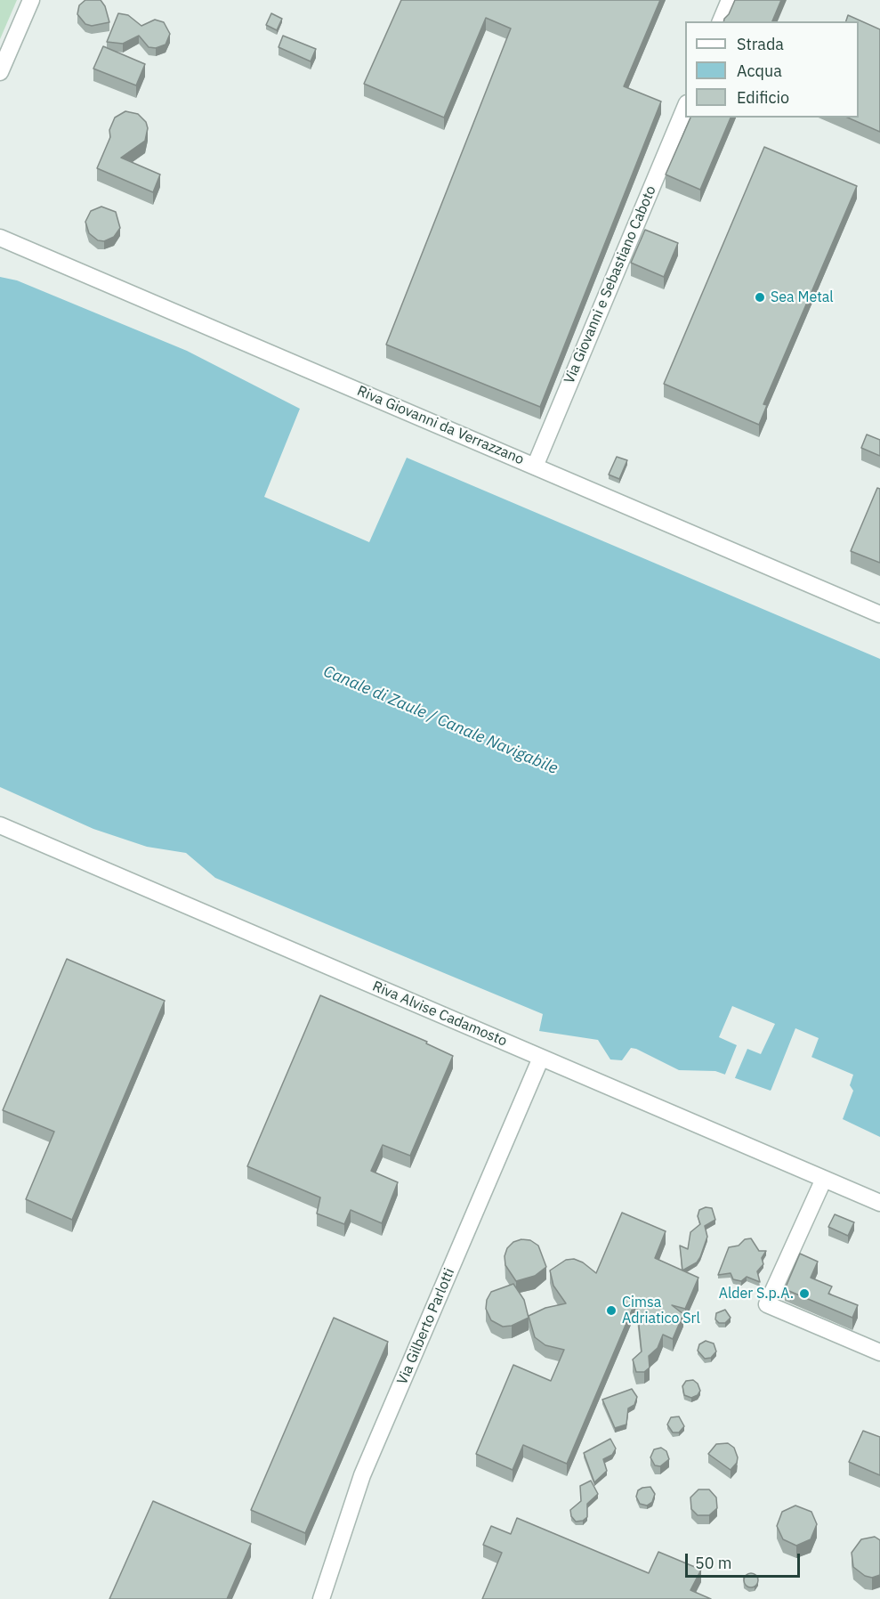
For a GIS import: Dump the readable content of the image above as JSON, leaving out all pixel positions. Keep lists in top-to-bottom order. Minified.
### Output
{"streets":{"street":["Via Giovanni e Sebastiano Caboto","Riva Giovanni da Verrazzano","Riva Alvise Cadamosto","Via Gilberto Parlotti"]},"crossings":[["Via Giovanni e Sebastiano Caboto","Riva Giovanni da Verrazzano"],["Riva Alvise Cadamosto","Via Gilberto Parlotti"]],"water":["Canale di Zaule / Canale Navigabile"],"places":["Sea Metal","Alder S.p.A.","Cimsa Adriatico Srl"],"legend":["Strada","Acqua","Edificio"],"scale_bar":"50 m"}
